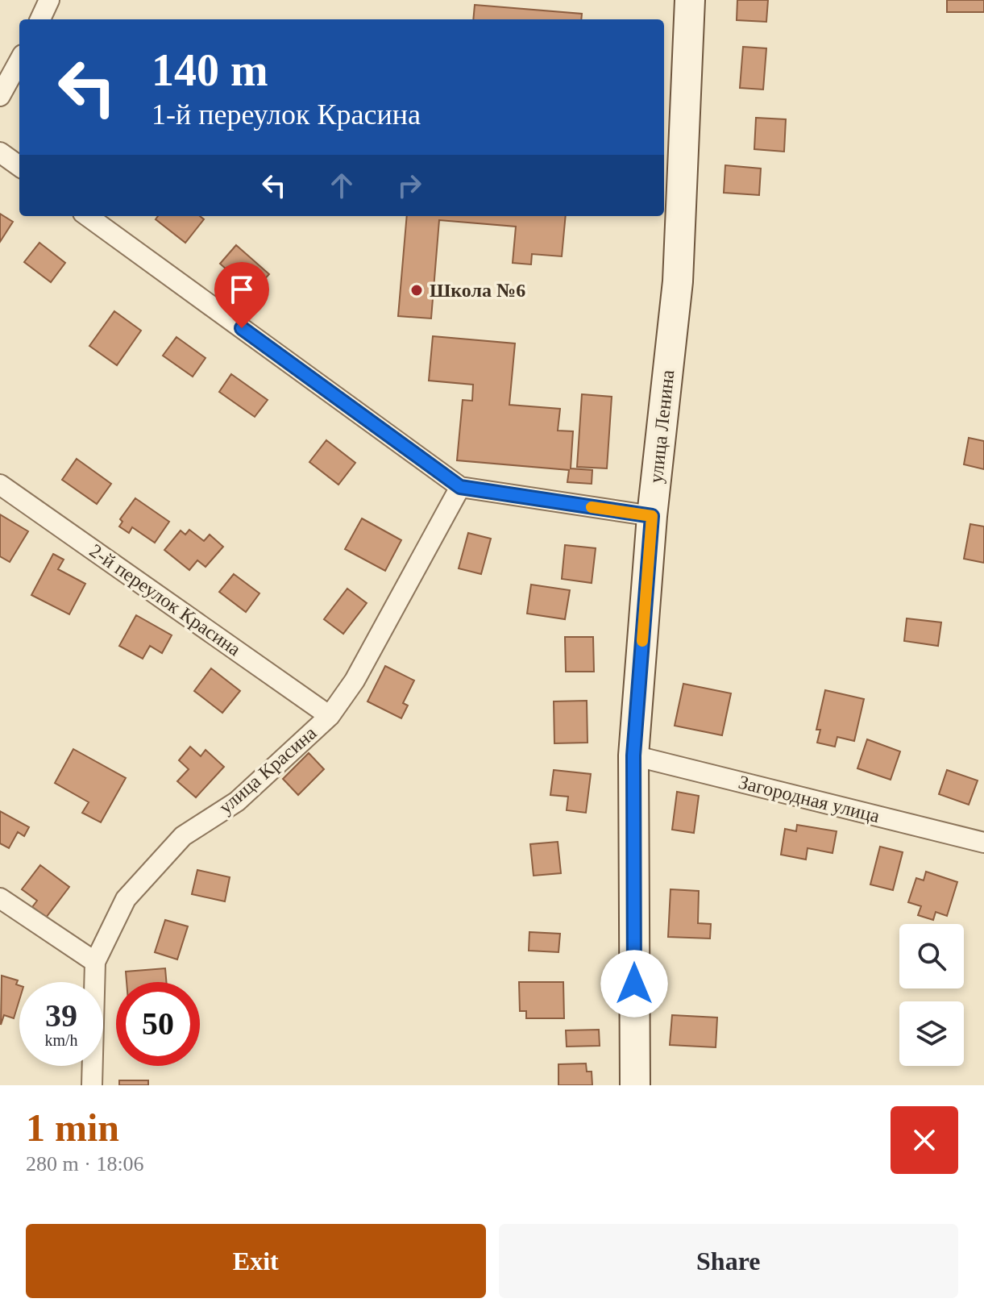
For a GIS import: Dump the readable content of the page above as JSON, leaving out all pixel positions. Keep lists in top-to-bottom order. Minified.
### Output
{"streets":{"main road":["улица Ленина"],"street":["2-й переулок Красина","улица Красина","Загородная улица"]},"crossings":[["улица Ленина","Загородная улица"],["2-й переулок Красина","улица Красина"]],"places":["Школа №6"],"page":{"turn":["140 m","1-й переулок Красина"],"speed":"39 km/h","limit":"50","heading":["1 min","280 m · 18:06"],"buttons":["Exit","Share"]}}
